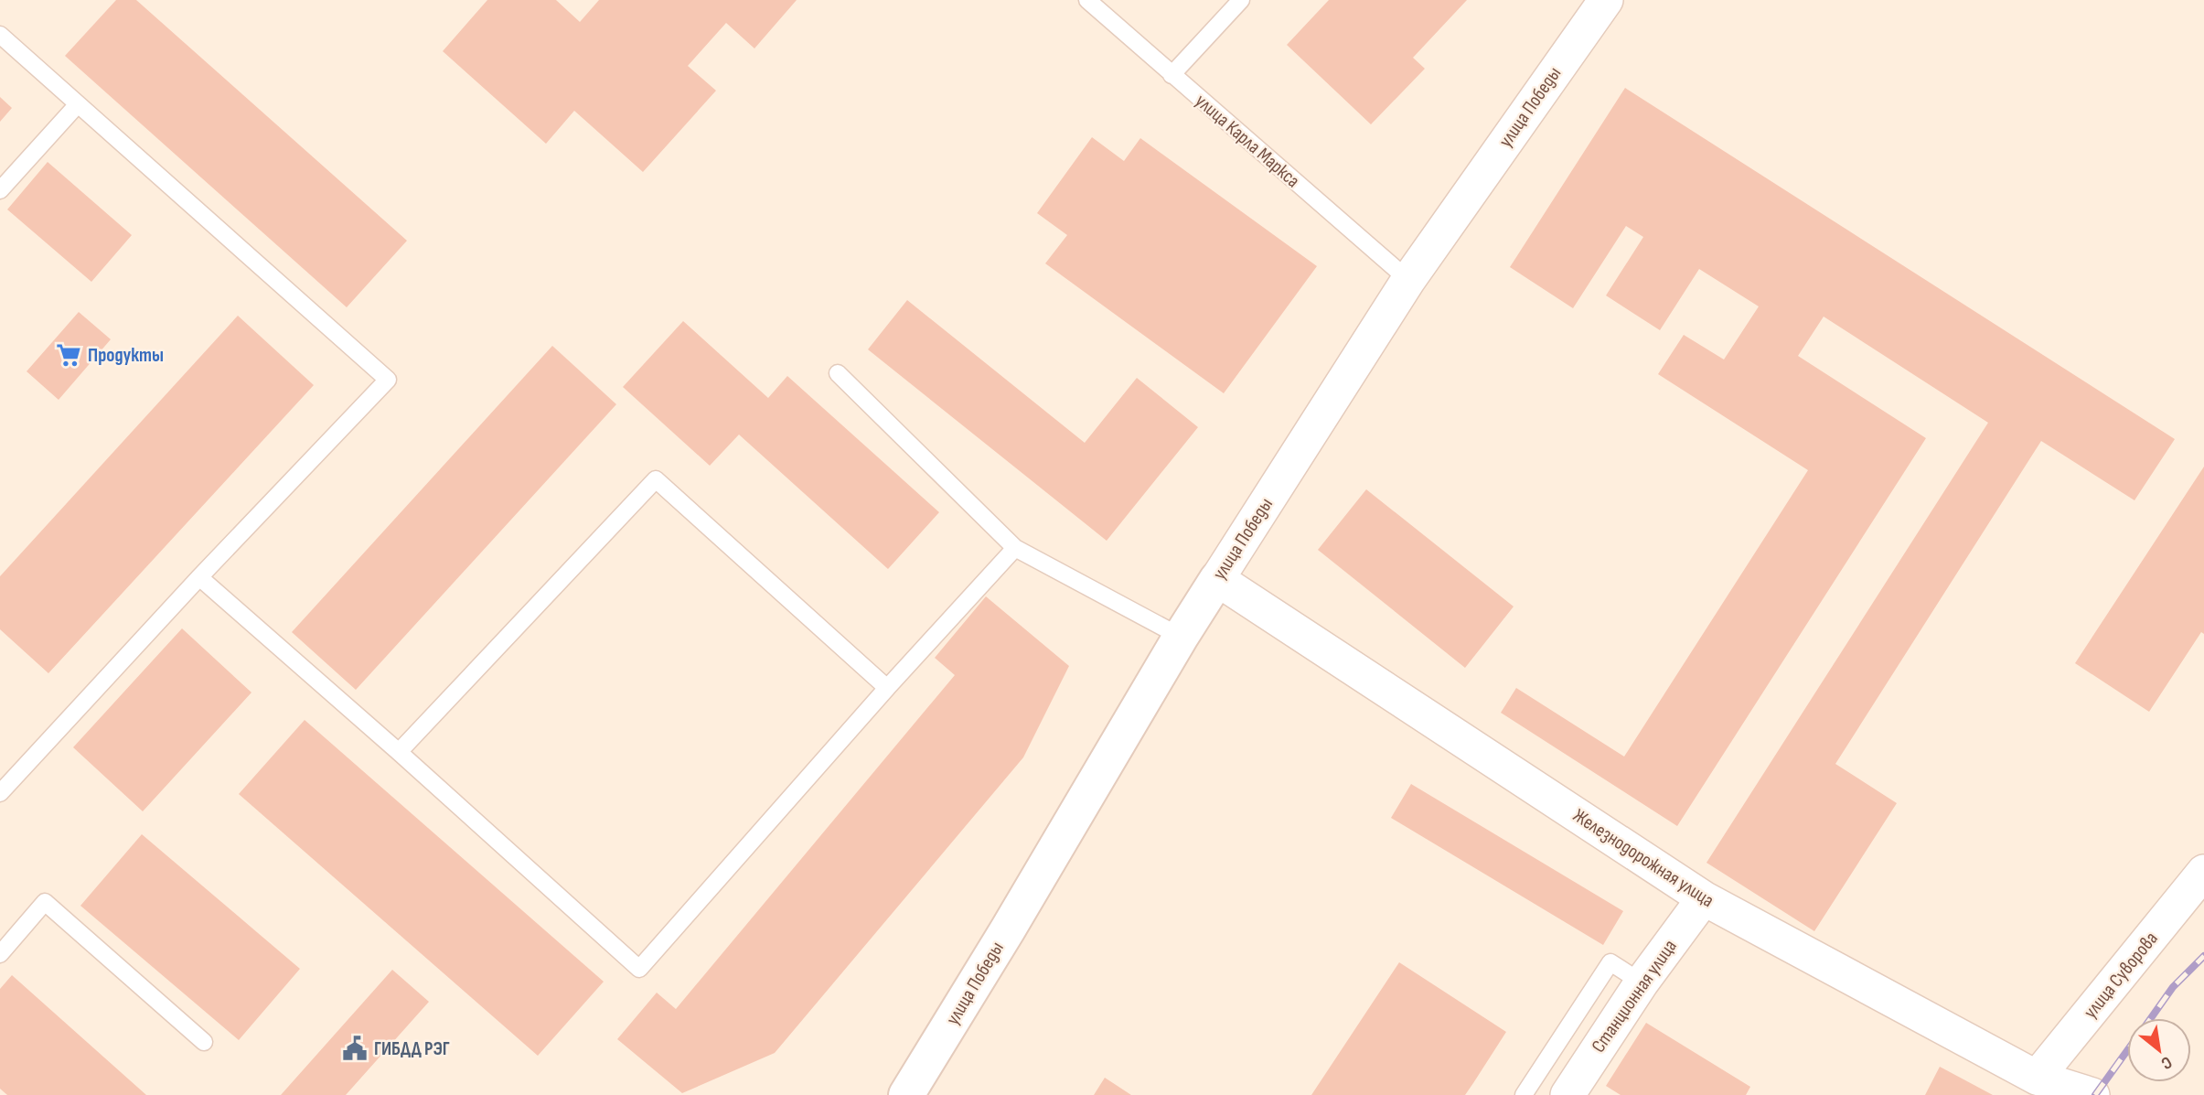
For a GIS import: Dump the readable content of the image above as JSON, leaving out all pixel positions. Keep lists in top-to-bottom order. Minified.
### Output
{"streets":{"street":["улица Победы","Железнодорожная улица","улица Суворова","Станционная улица"],"lane":["улица Карла Маркса"]},"crossings":[["улица Победы","улица Карла Маркса"],["улица Победы","Железнодорожная улица"],["Железнодорожная улица","улица Суворова"],["Железнодорожная улица","Станционная улица"]],"places":{"supermarket":["Продукты"],"public building":["ГИБДД РЭГ"]},"north":"bottom right"}
